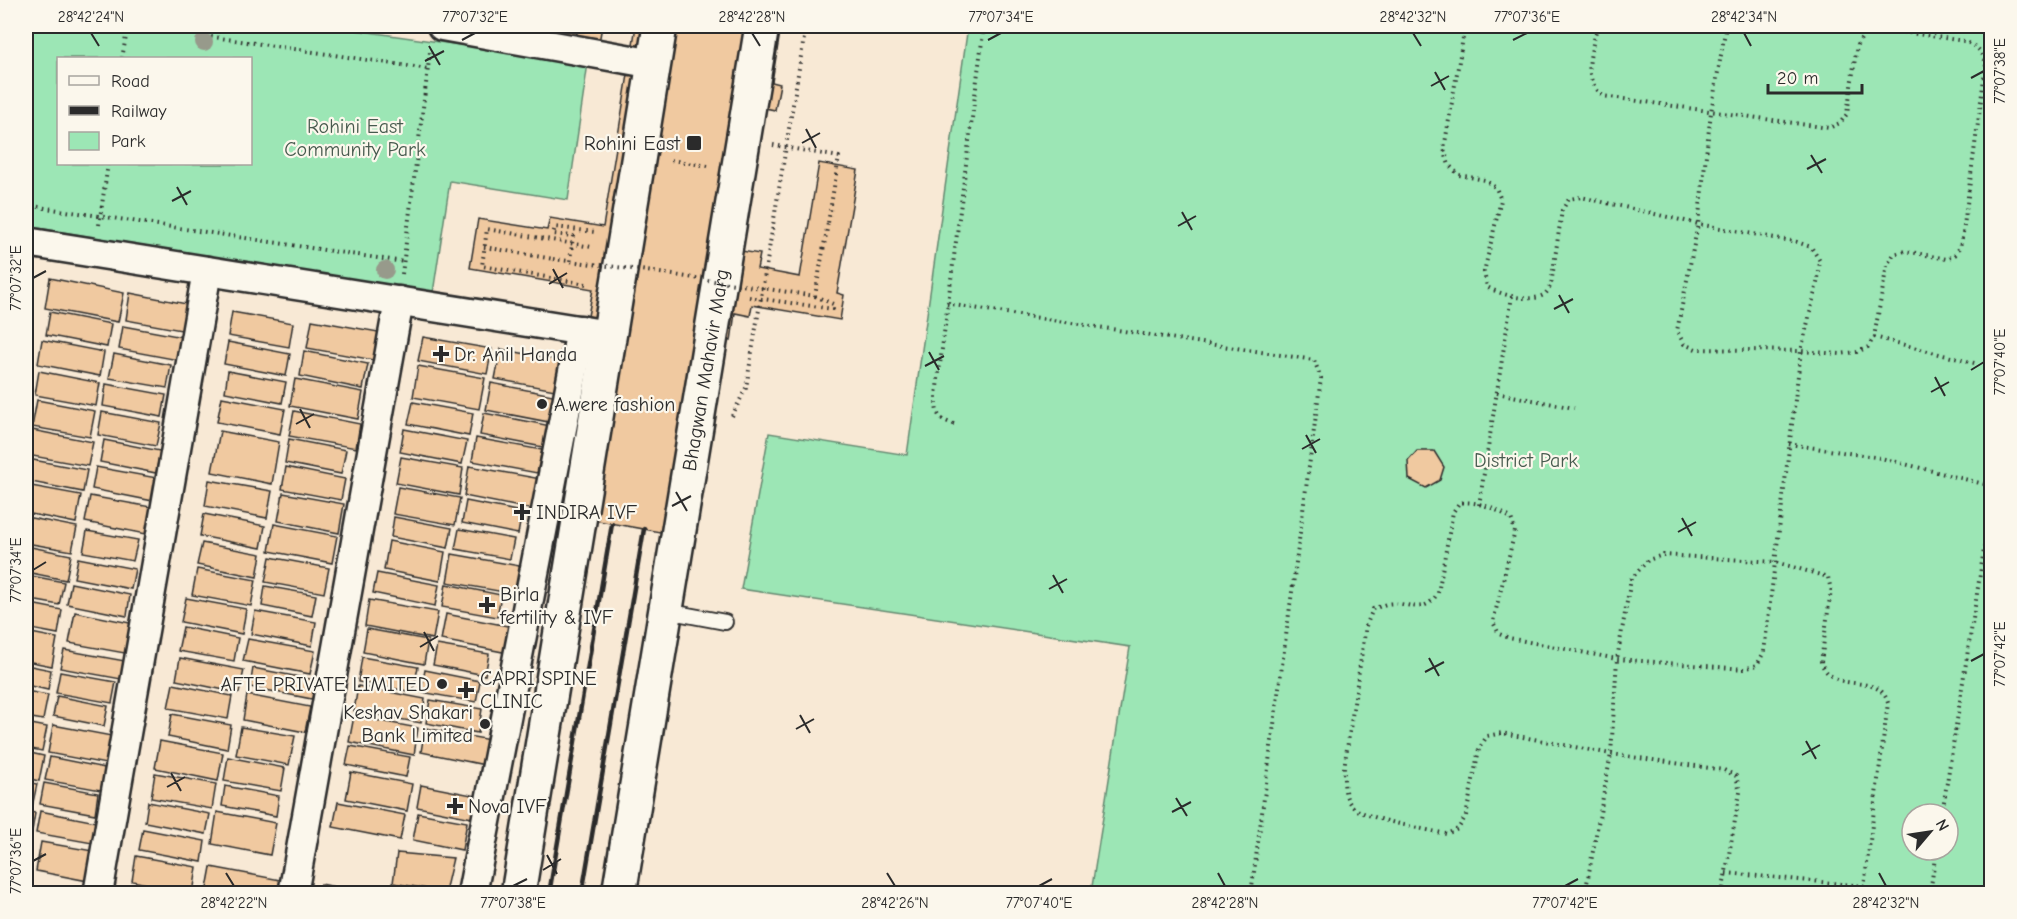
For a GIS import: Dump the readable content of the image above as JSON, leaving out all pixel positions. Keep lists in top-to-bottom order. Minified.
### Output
{"streets":{"main road":["Bhagwan Mahavir Marg"]},"parks":["Rohini East Community Park","District Park"],"places":{"transit":["Rohini East"],"health":["Dr. Anil Handa","INDIRA IVF","Birla fertility & IVF","CAPRI SPINE CLINIC","Nova IVF"],"other":["A.were fashion","AFTE PRIVATE LIMITED","Keshav Shakari Bank Limited"]},"legend":["Road","Railway","Park"],"scale_bar":"20 m","north":"top right","coordinates":["28°42'24\"N","77°07'32\"E","28°42'28\"N","77°07'34\"E","28°42'32\"N","77°07'36\"E","28°42'34\"N","77°07'38\"E","77°07'40\"E","77°07'42\"E","28°42'22\"N","28°42'26\"N"]}
